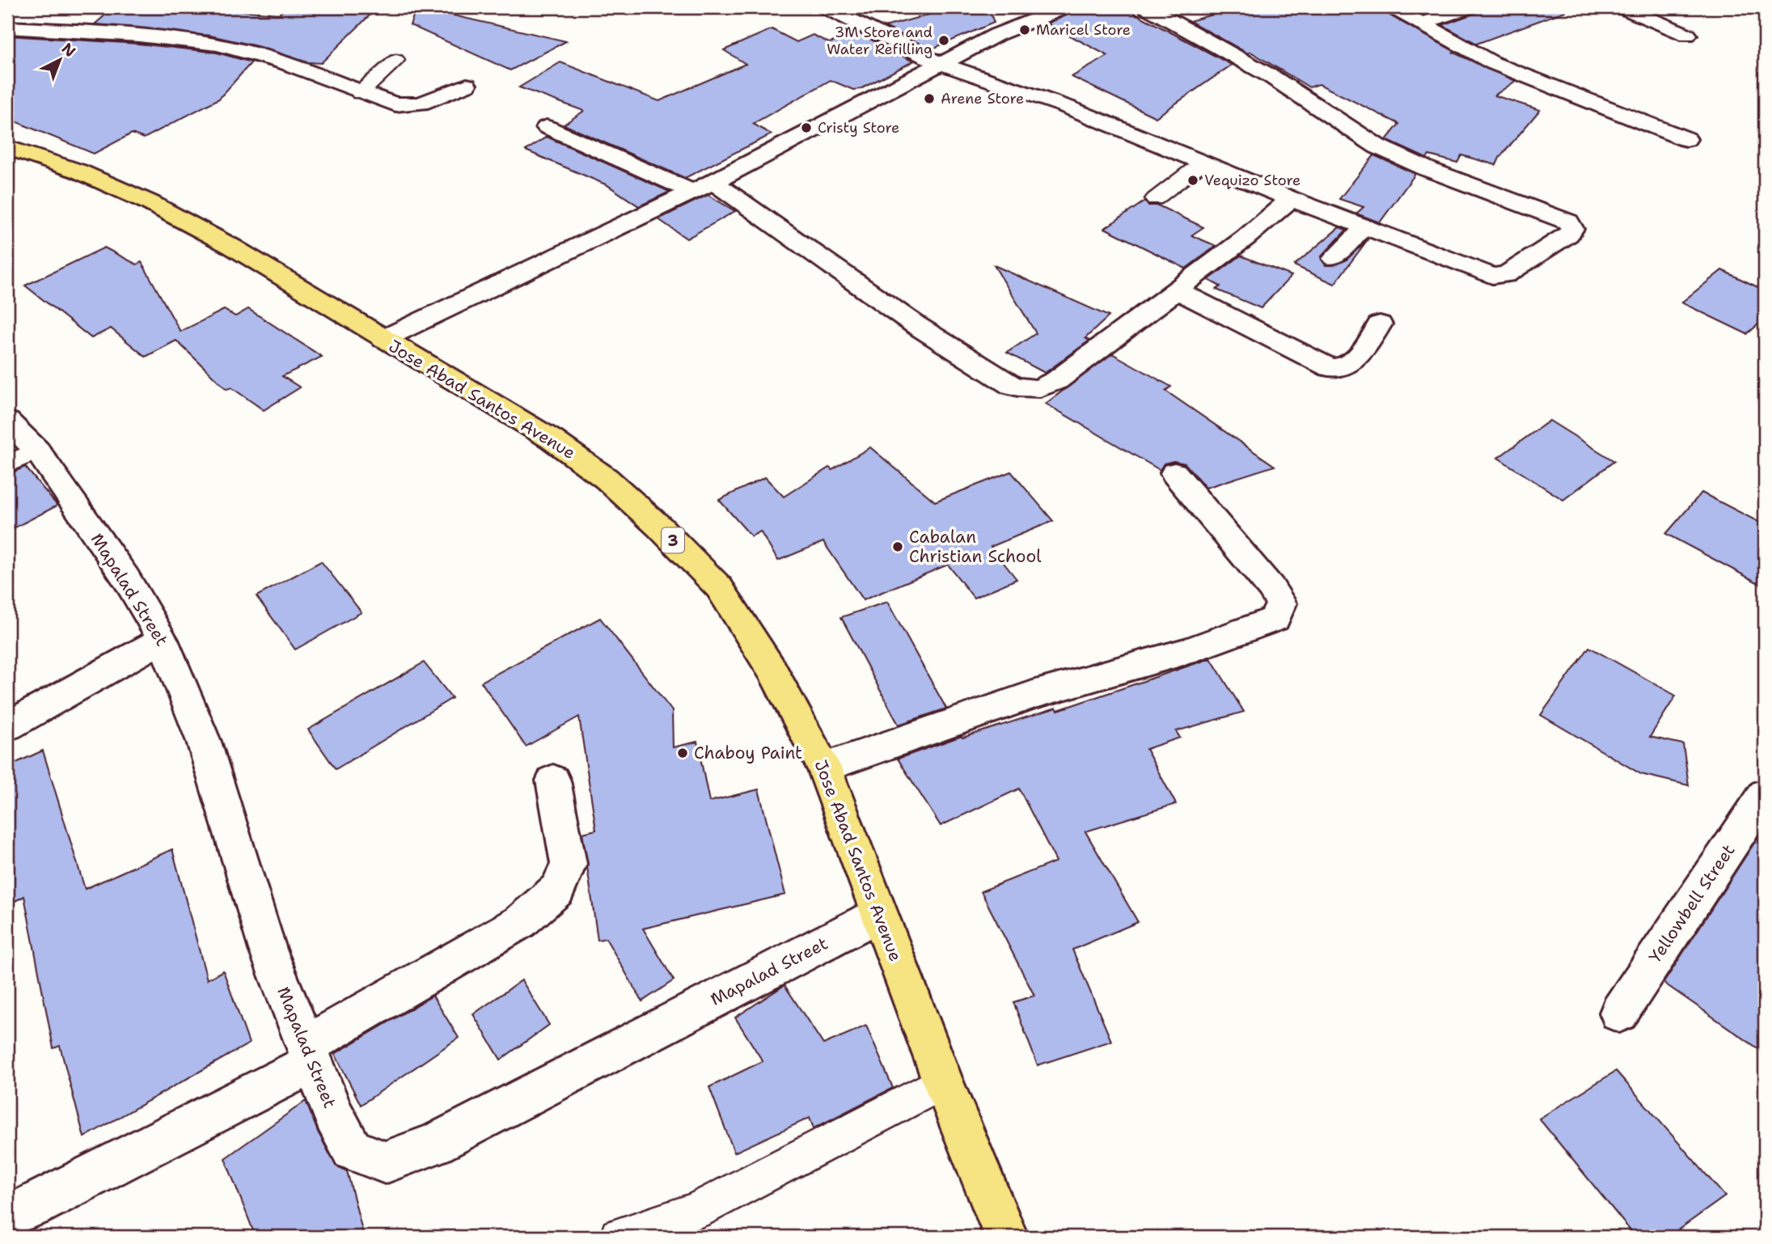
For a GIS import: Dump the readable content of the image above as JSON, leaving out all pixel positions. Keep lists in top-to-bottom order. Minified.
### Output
{"streets":{"highway":["Jose Abad Santos Avenue","3"],"street":["Mapalad Street","Yellowbell Street"]},"crossings":[["Jose Abad Santos Avenue","Mapalad Street"]],"places":["Maricel Store","3M Store and Water Refilling","Arene Store","Cristy Store","Vequizo Store","Cabalan Christian School","Chaboy Paint"],"north":"top right"}
